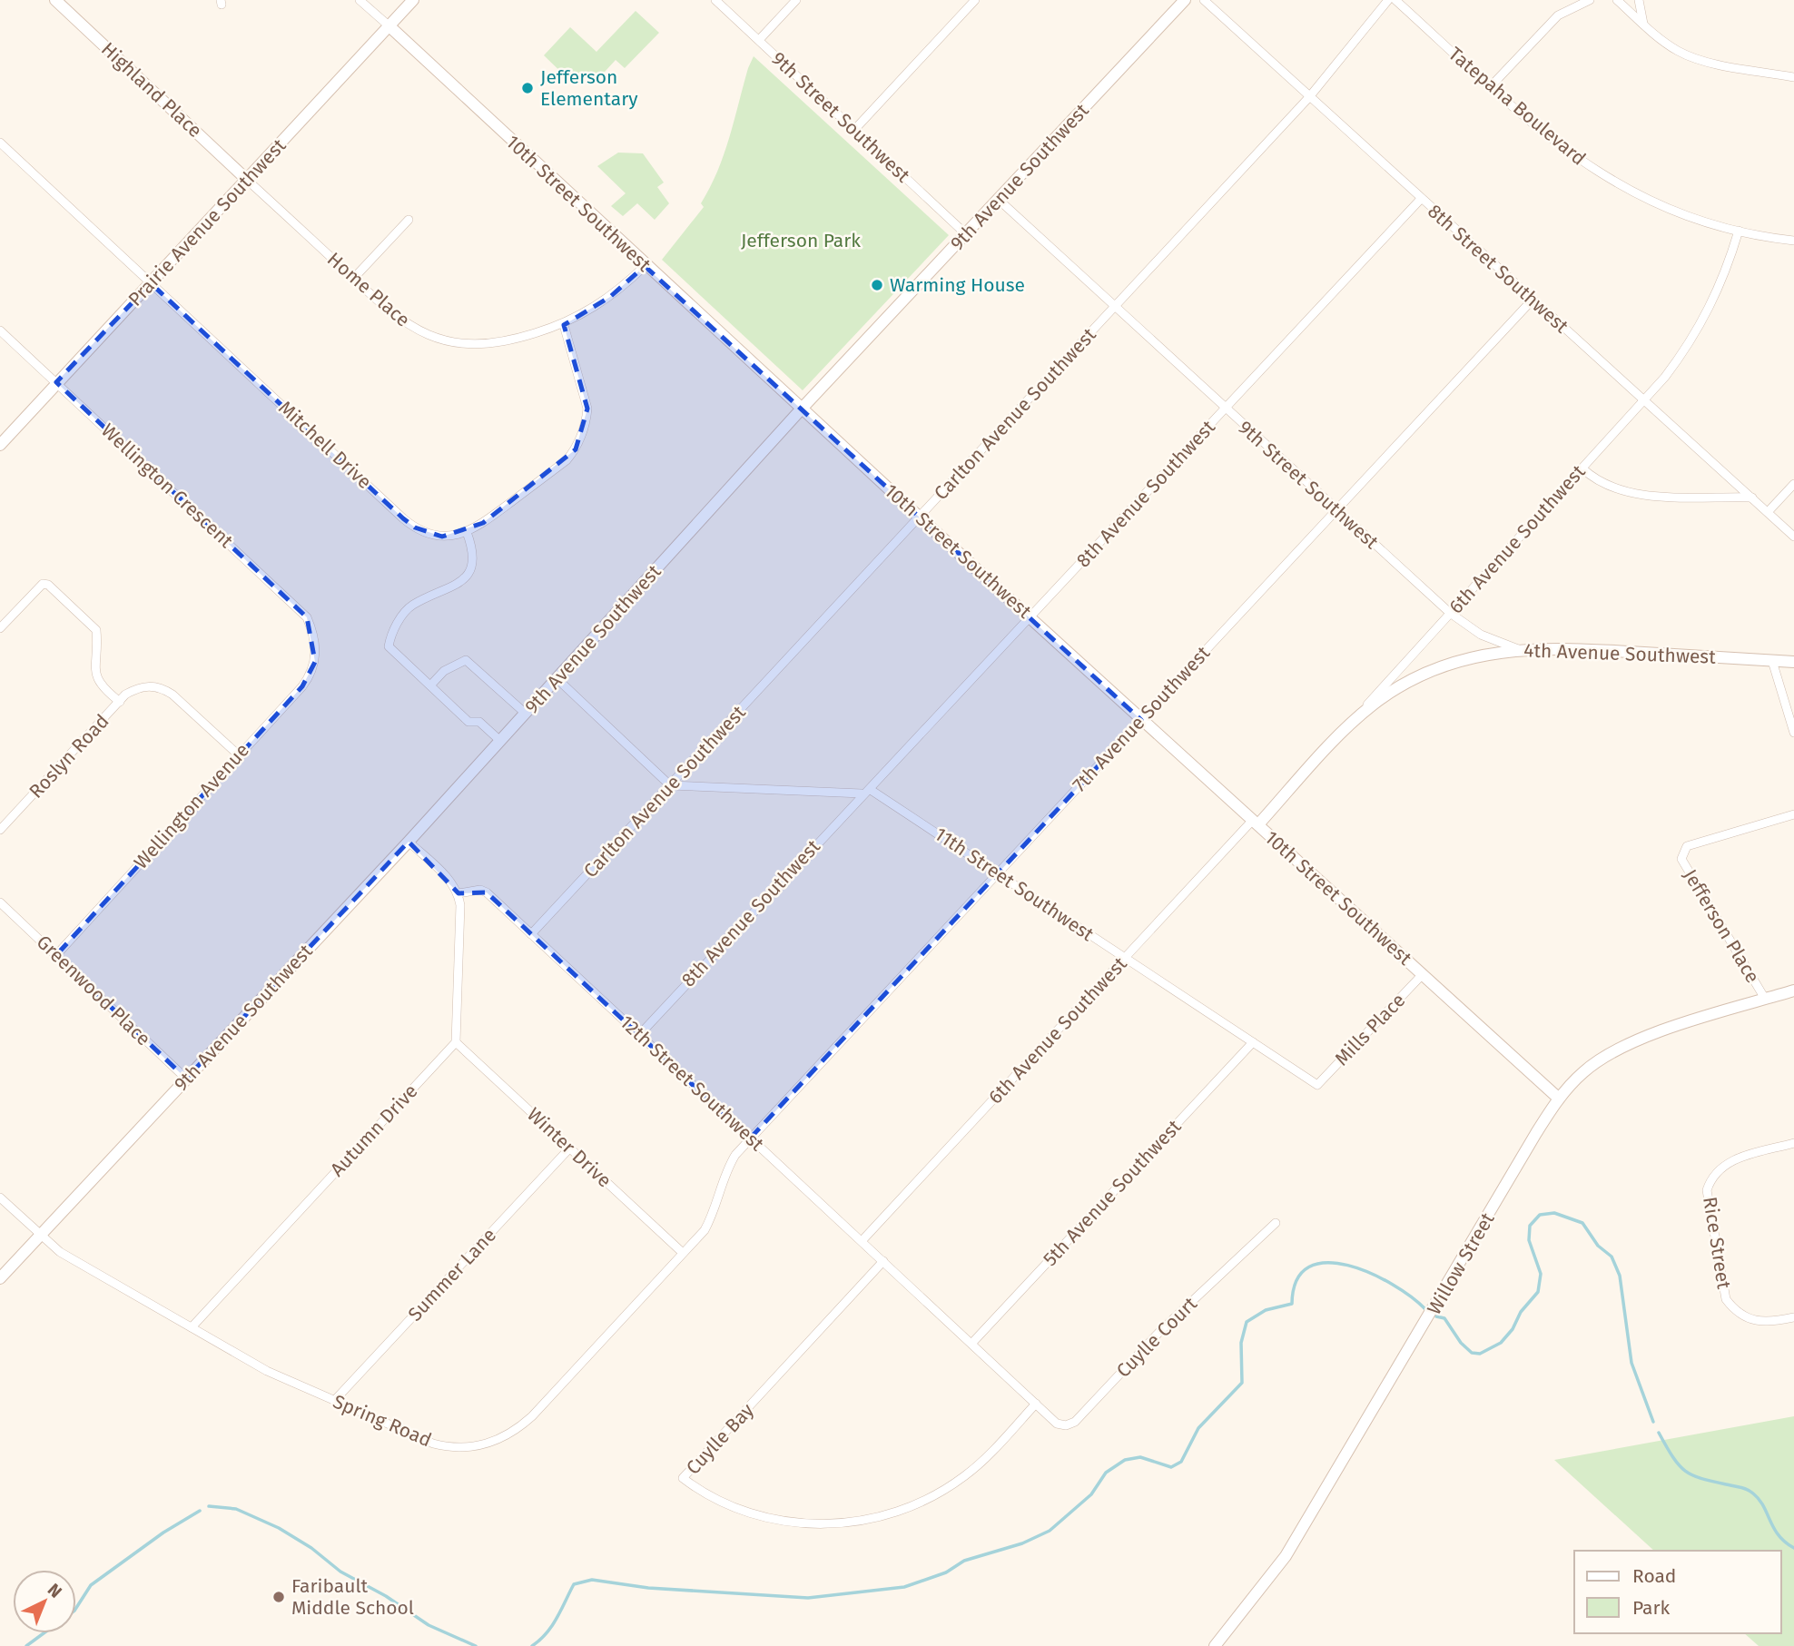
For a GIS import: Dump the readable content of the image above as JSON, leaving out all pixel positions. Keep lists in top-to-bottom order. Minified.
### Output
{"streets":{"street":["Highland Place","Tatepaha Boulevard","9th Street Southwest","9th Avenue Southwest","10th Street Southwest","Prairie Avenue Southwest","8th Street Southwest","Home Place","Carlton Avenue Southwest","Mitchell Drive","Wellington Crescent","8th Avenue Southwest","6th Avenue Southwest","4th Avenue Southwest","7th Avenue Southwest","Roslyn Road","Wellington Avenue","11th Street Southwest","Jefferson Place","Greenwood Place","Mills Place","12th Street Southwest","Autumn Drive","Winter Drive","5th Avenue Southwest","Rice Street","Willow Street","Summer Lane","Cuylle Court","Spring Road","Cuylle Bay"]},"crossings":[["Highland Place","Prairie Avenue Southwest"],["Highland Place","Home Place"],["Tatepaha Boulevard","6th Avenue Southwest"],["9th Street Southwest","9th Avenue Southwest"],["9th Street Southwest","Carlton Avenue Southwest"],["9th Street Southwest","8th Avenue Southwest"],["9th Street Southwest","6th Avenue Southwest"],["9th Street Southwest","4th Avenue Southwest"],["9th Street Southwest","7th Avenue Southwest"],["9th Avenue Southwest","10th Street Southwest"],["9th Avenue Southwest","Greenwood Place"],["9th Avenue Southwest","Spring Road"],["10th Street Southwest","Prairie Avenue Southwest"],["10th Street Southwest","Home Place"],["10th Street Southwest","Carlton Avenue Southwest"],["10th Street Southwest","8th Avenue Southwest"],["10th Street Southwest","6th Avenue Southwest"],["10th Street Southwest","7th Avenue Southwest"],["10th Street Southwest","Mills Place"],["10th Street Southwest","Willow Street"],["Prairie Avenue Southwest","Home Place"],["Prairie Avenue Southwest","Mitchell Drive"],["Prairie Avenue Southwest","Wellington Crescent"],["8th Street Southwest","Carlton Avenue Southwest"],["8th Street Southwest","8th Avenue Southwest"],["8th Street Southwest","6th Avenue Southwest"],["8th Street Southwest","7th Avenue Southwest"],["Home Place","Mitchell Drive"],["Carlton Avenue Southwest","12th Street Southwest"],["Wellington Crescent","Wellington Avenue"],["8th Avenue Southwest","11th Street Southwest"],["8th Avenue Southwest","12th Street Southwest"],["6th Avenue Southwest","4th Avenue Southwest"],["6th Avenue Southwest","11th Street Southwest"],["6th Avenue Southwest","12th Street Southwest"],["7th Avenue Southwest","11th Street Southwest"],["7th Avenue Southwest","12th Street Southwest"],["7th Avenue Southwest","Spring Road"],["Roslyn Road","Wellington Avenue"],["Wellington Avenue","Greenwood Place"],["11th Street Southwest","Mills Place"],["11th Street Southwest","5th Avenue Southwest"],["Jefferson Place","Willow Street"],["12th Street Southwest","5th Avenue Southwest"],["12th Street Southwest","Spring Road"],["12th Street Southwest","Cuylle Bay"],["Autumn Drive","Winter Drive"],["Autumn Drive","Spring Road"],["Winter Drive","Summer Lane"],["Winter Drive","Spring Road"],["Summer Lane","Spring Road"],["Cuylle Court","Cuylle Bay"]],"parks":["Jefferson Park"],"places":["Jefferson Elementary","Warming House","Faribault Middle School"],"legend":["Road","Park"],"north":"top right"}
